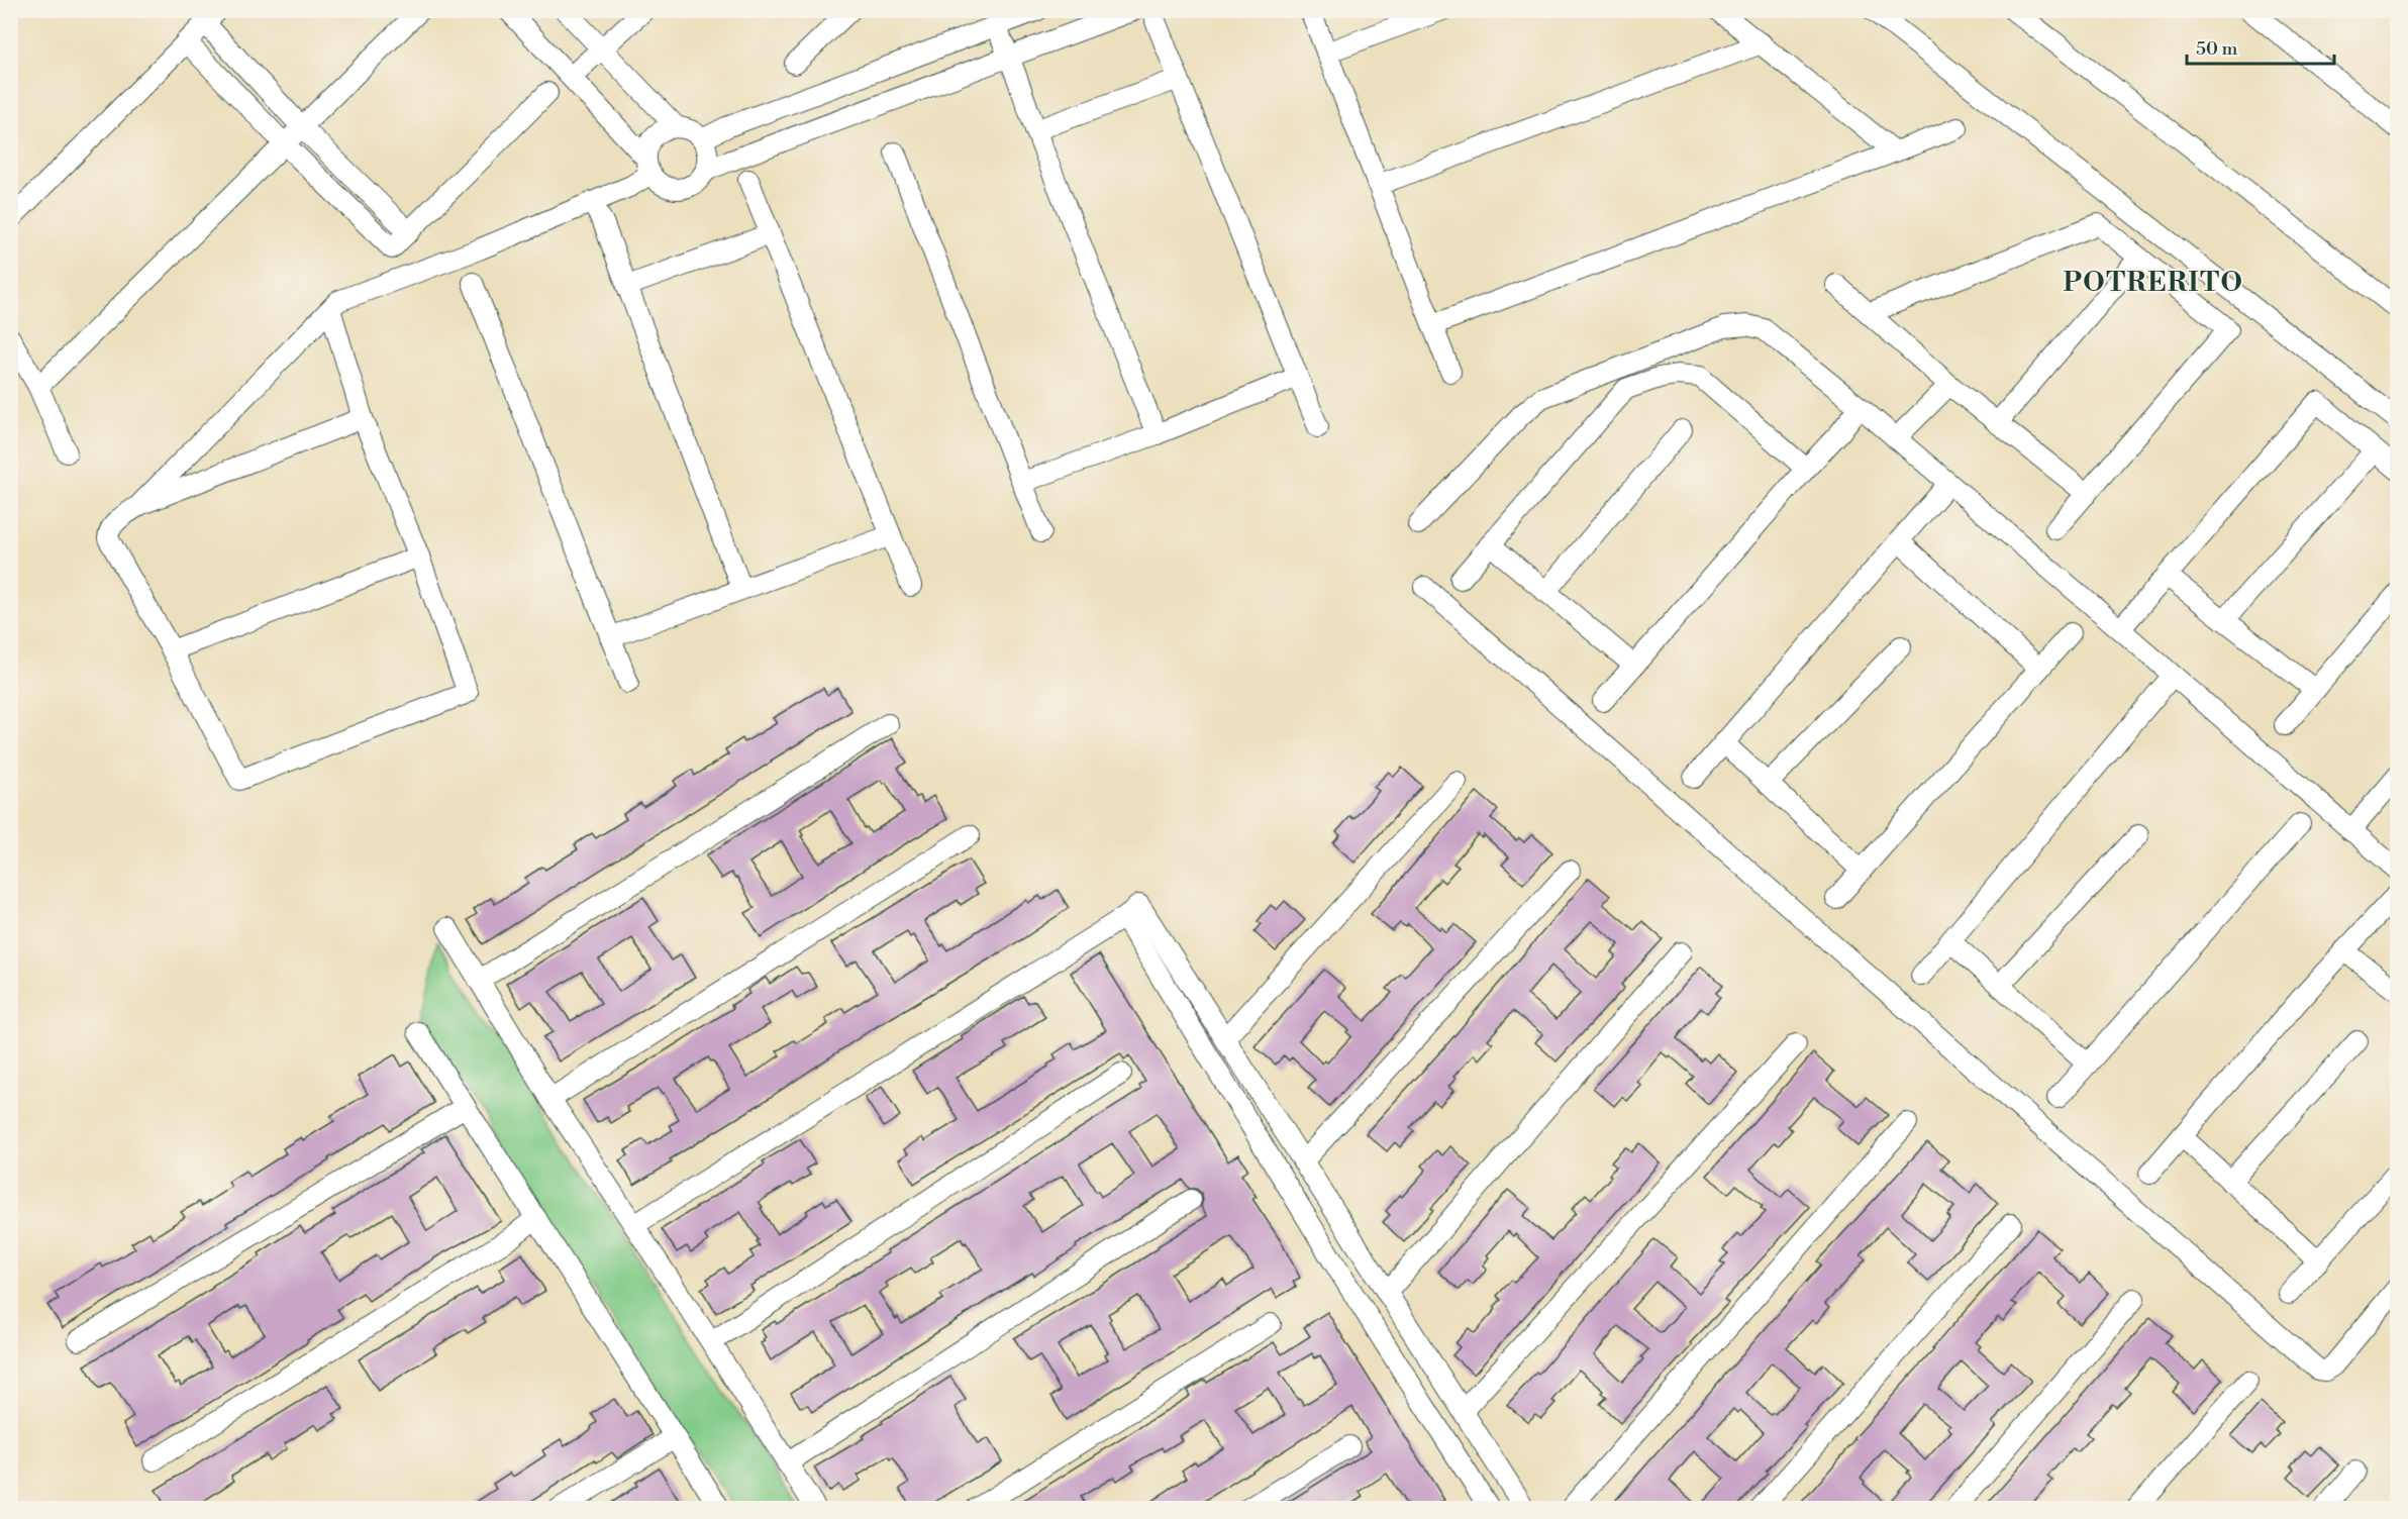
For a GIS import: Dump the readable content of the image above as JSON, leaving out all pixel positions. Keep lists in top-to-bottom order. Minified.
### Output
{"districts":["POTRERITO"],"scale_bar":"50 m"}
